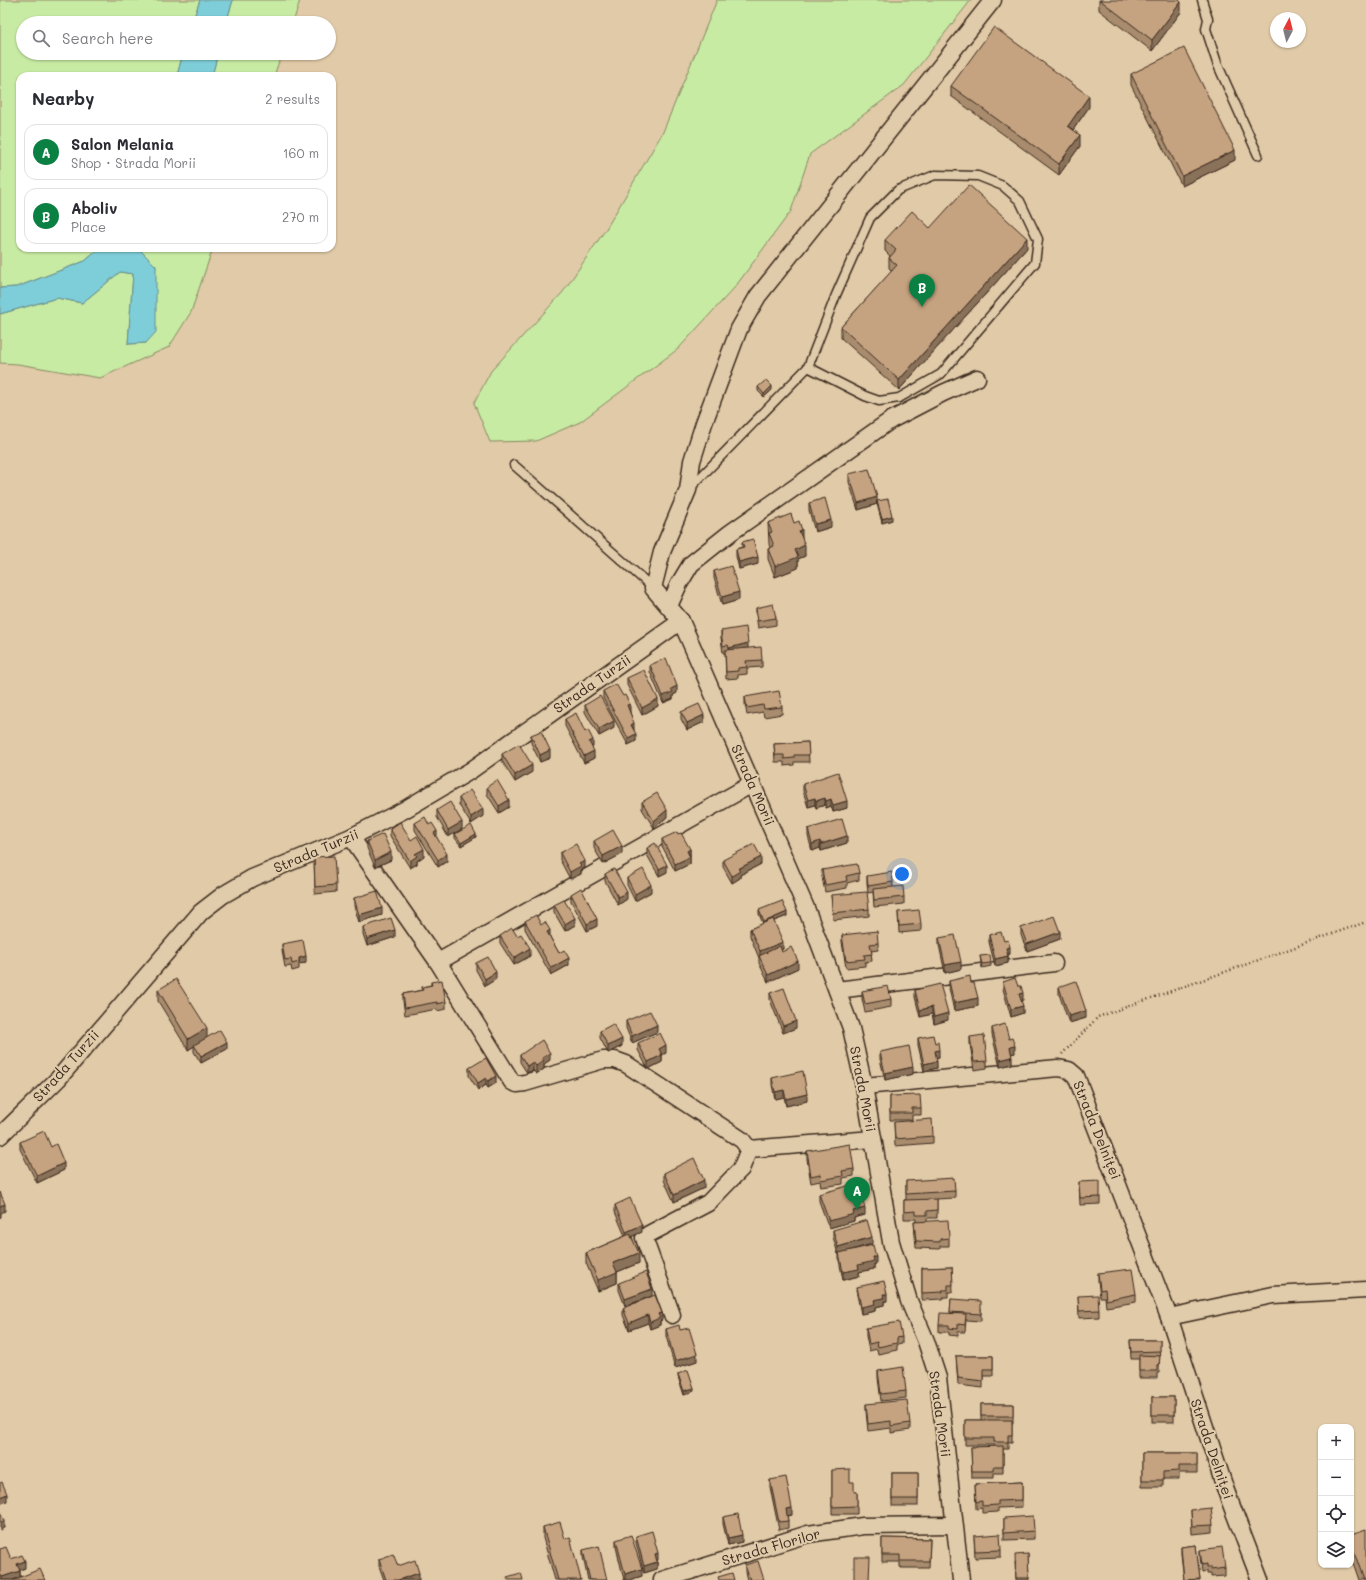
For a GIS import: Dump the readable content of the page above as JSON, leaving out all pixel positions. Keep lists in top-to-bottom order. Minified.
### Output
{"streets":{"street":["Strada Turzii","Strada Morii","Strada Delniței","Strada Florilor"]},"crossings":[["Strada Turzii","Strada Morii"],["Strada Morii","Strada Delniței"],["Strada Morii","Strada Florilor"]],"north":"top","page":{"search":"Search here","heading":["Nearby","2 results"],"list":[{"mark":"A","name":"Salon Melania","note":"Shop · Strada Morii","value":"160 m"},{"mark":"B","name":"Aboliv","note":"Place","value":"270 m"}],"pins":["B","A"],"map_buttons":["+","−"]}}
